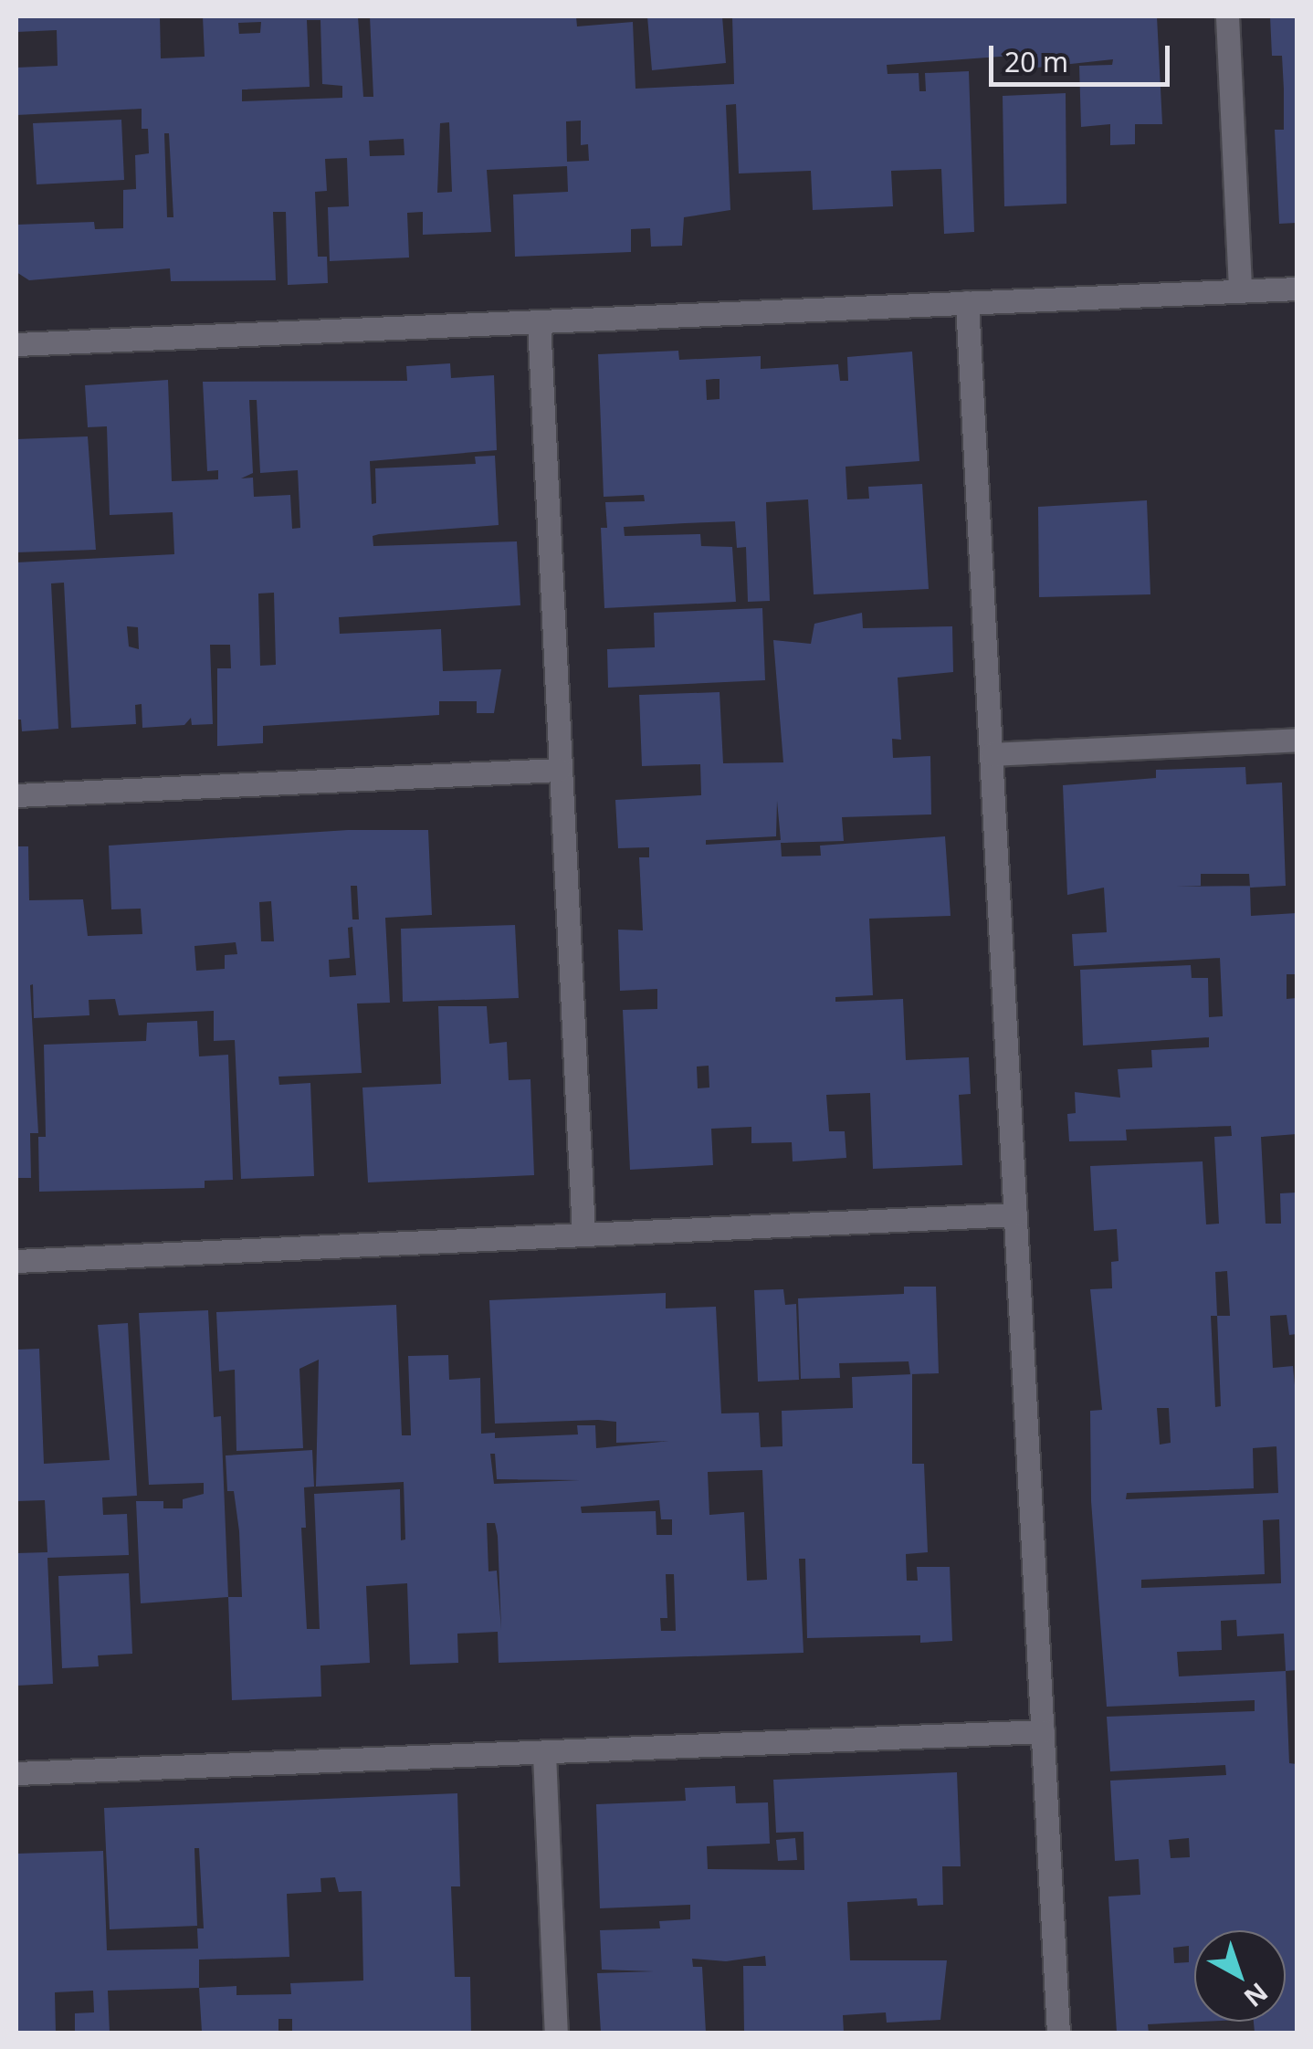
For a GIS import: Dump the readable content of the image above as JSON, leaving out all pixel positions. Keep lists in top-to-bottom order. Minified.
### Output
{"scale_bar":"20 m","north":"bottom right"}
